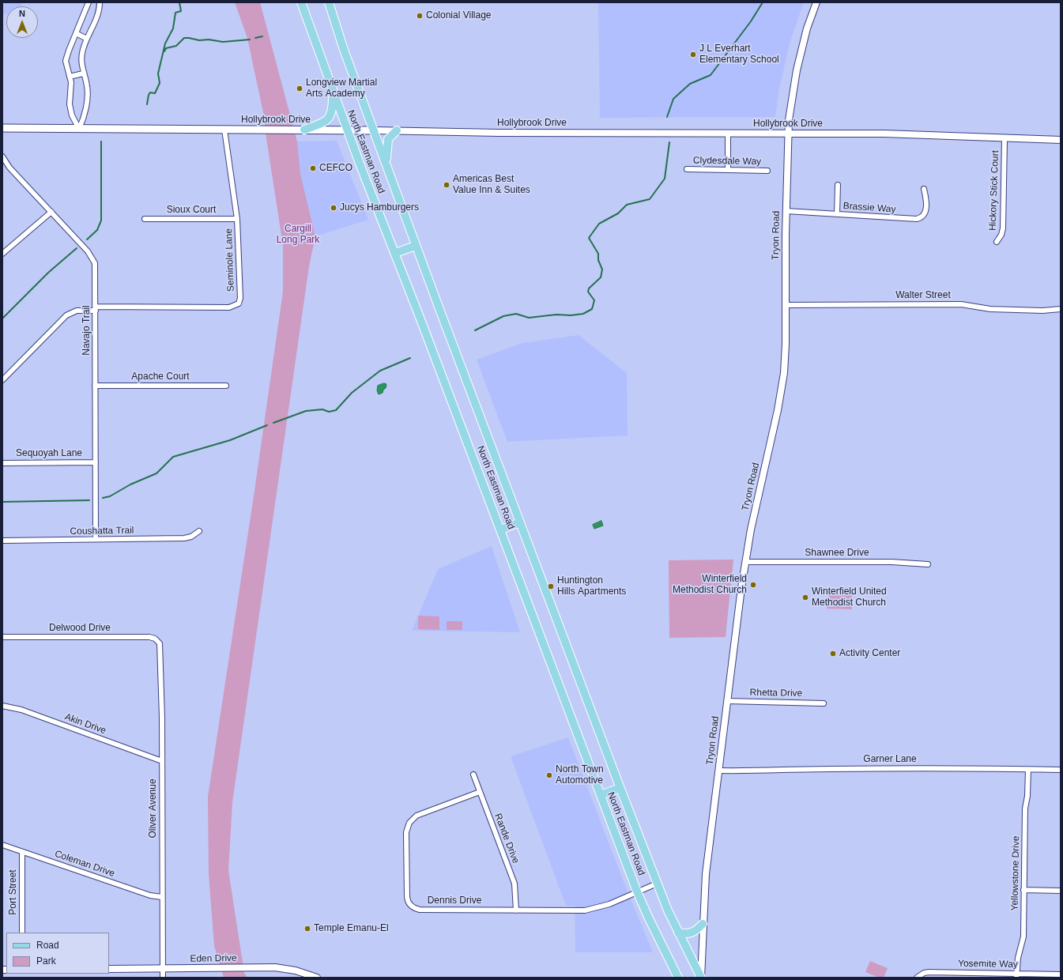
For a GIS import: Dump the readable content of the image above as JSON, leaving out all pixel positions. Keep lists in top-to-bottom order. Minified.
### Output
{"streets":{"main road":["Hollybrook Drive","North Eastman Road"],"street":["Clydesdale Way","Hickory Stick Court","Brassie Way","Sioux Court","Tryon Road","Seminole Lane","Walter Street","Navajo Trail","Apache Court","Sequoyah Lane","Coushatta Trail","Shawnee Drive","Delwood Drive","Rhetta Drive","Akin Drive","Garner Lane","Oliver Avenue","Rande Drive","Coleman Drive","Yellowstone Drive","Port Street","Dennis Drive","Eden Drive","Yosemite Way"]},"crossings":[["Hollybrook Drive","North Eastman Road"],["Hollybrook Drive","Hickory Stick Court"],["Hollybrook Drive","Tryon Road"],["Hollybrook Drive","Seminole Lane"],["North Eastman Road","Tryon Road"],["North Eastman Road","Dennis Drive"],["Brassie Way","Tryon Road"],["Sioux Court","Seminole Lane"],["Tryon Road","Walter Street"],["Tryon Road","Shawnee Drive"],["Tryon Road","Rhetta Drive"],["Tryon Road","Garner Lane"],["Seminole Lane","Navajo Trail"],["Navajo Trail","Apache Court"],["Navajo Trail","Sequoyah Lane"],["Navajo Trail","Coushatta Trail"],["Delwood Drive","Oliver Avenue"],["Akin Drive","Oliver Avenue"],["Garner Lane","Yellowstone Drive"],["Oliver Avenue","Coleman Drive"],["Oliver Avenue","Eden Drive"],["Rande Drive","Dennis Drive"],["Coleman Drive","Port Street"],["Yellowstone Drive","Yosemite Way"]],"parks":["Cargill Long Park"],"places":["Colonial Village","J L Everhart Elementary School","Longview Martial Arts Academy","CEFCO","Americas Best Value Inn & Suites","Jucys Hamburgers","Winterfield Methodist Church","Huntington Hills Apartments","Winterfield United Methodist Church","Activity Center","North Town Automotive","Temple Emanu-El"],"legend":["Road","Park"],"north":"top"}
